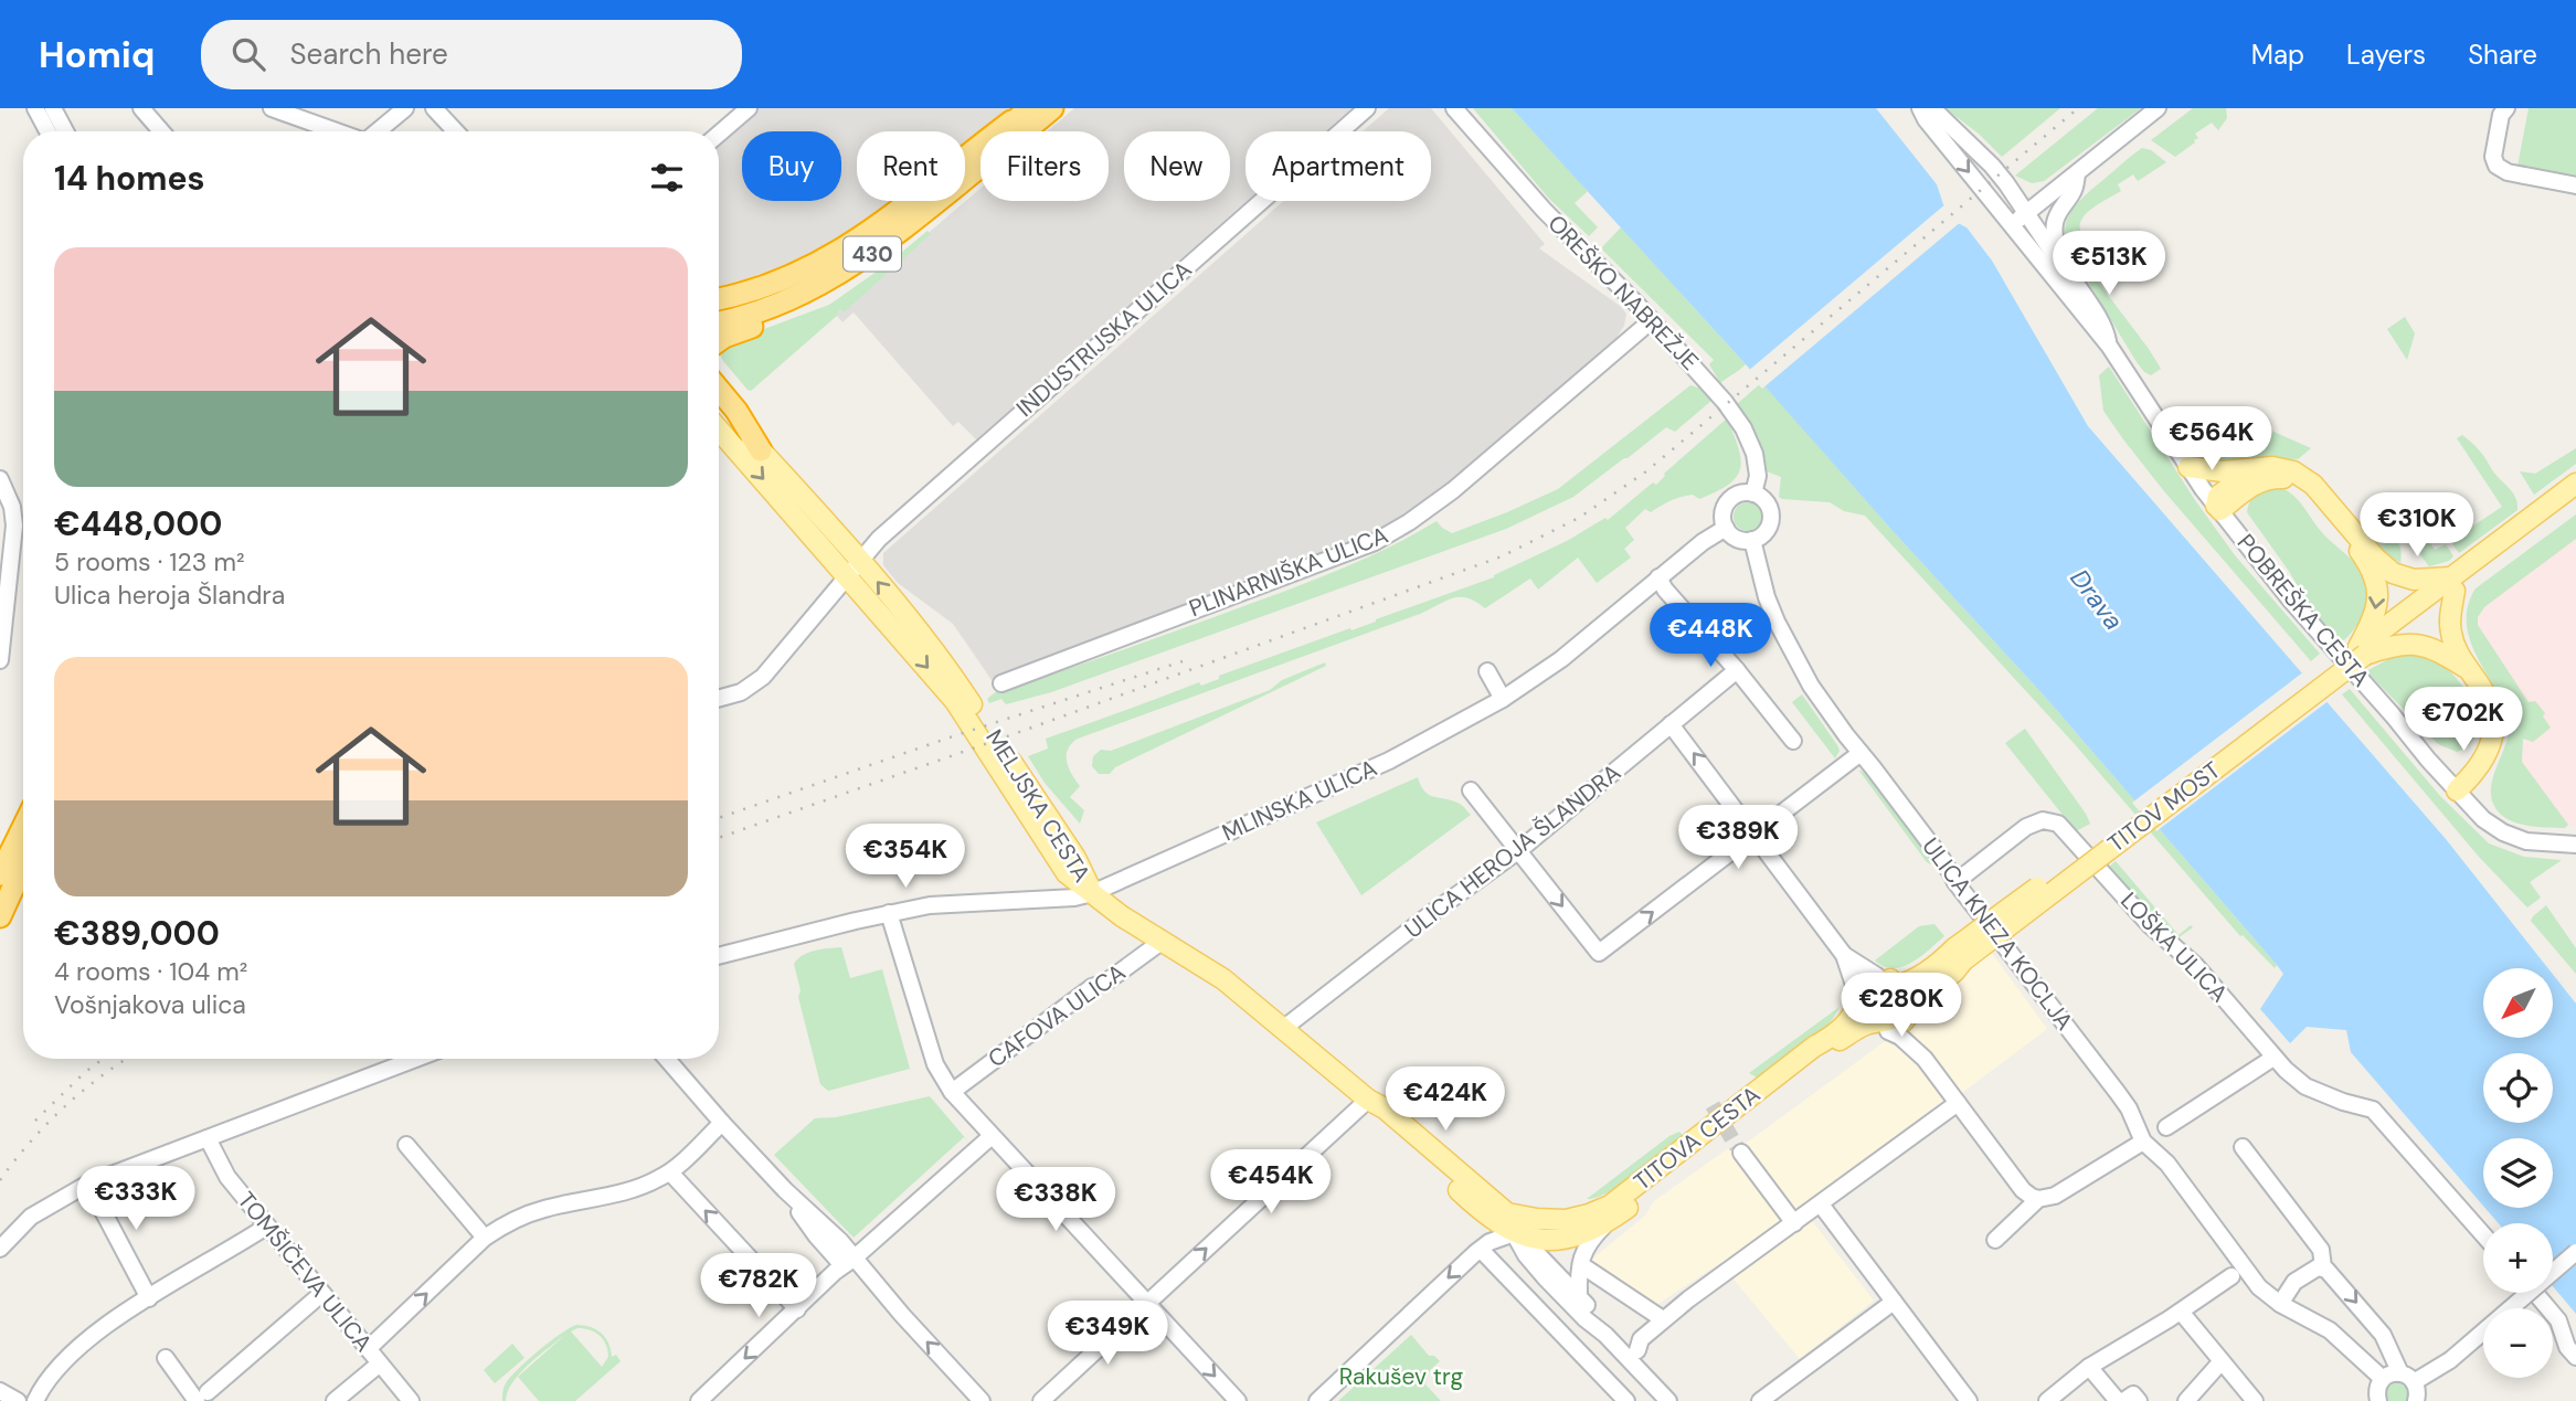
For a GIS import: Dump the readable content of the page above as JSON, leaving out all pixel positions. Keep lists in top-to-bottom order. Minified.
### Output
{"streets":{"highway":["430"],"main road":["MELJSKA CESTA","TITOV MOST","TITOVA CESTA"],"street":["OREŠKO NABREŽJE","INDUSTRIJSKA ULICA","PLINARNIŠKA ULICA","POBREŠKA CESTA","MLINSKA ULICA","ULICA HEROJA ŠLANDRA","ULICA KNEZA KOCLJA","LOŠKA ULICA","CAFOVA ULICA","TOMŠIČEVA ULICA"]},"crossings":[["OREŠKO NABREŽJE","PLINARNIŠKA ULICA"],["OREŠKO NABREŽJE","MLINSKA ULICA"],["OREŠKO NABREŽJE","ULICA KNEZA KOCLJA"],["INDUSTRIJSKA ULICA","MELJSKA CESTA"],["MLINSKA ULICA","MELJSKA CESTA"],["MLINSKA ULICA","ULICA KNEZA KOCLJA"],["MELJSKA CESTA","ULICA HEROJA ŠLANDRA"],["MELJSKA CESTA","CAFOVA ULICA"],["ULICA KNEZA KOCLJA","LOŠKA ULICA"]],"water":["Drava"],"parks":["Rakušev trg"],"north":"bottom left","page":{"header":"Homiq","search":"Search here","nav":["Map","Layers","Share"],"chip":["Buy","Rent","Filters","New","Apartment"],"heading":"14 homes","list":[{"name":"€448,000","note":"5 rooms · 123 m² · Ulica heroja Šlandra"},{"name":"€389,000","note":"4 rooms · 104 m² · Vošnjakova ulica"}],"price":["€513K","€564K","€310K","€448K","€702K","€389K","€354K","€280K","€424K","€454K","€333K","€338K","€782K","€349K"],"map_buttons":["+","−"]}}
